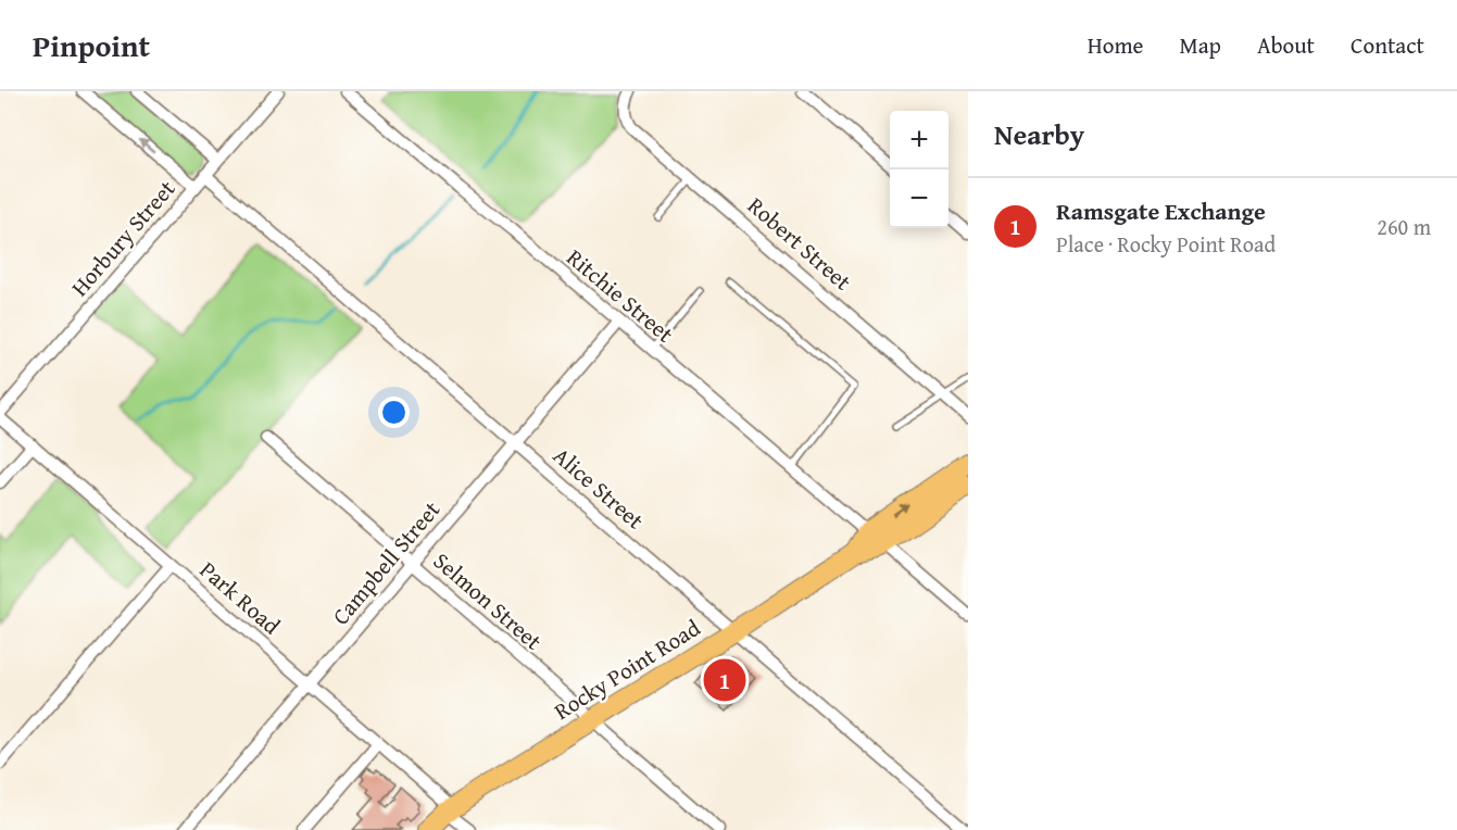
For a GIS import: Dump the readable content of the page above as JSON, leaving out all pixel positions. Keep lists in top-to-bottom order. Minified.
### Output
{"streets":{"main road":["Rocky Point Road"],"street":["Horbury Street","Robert Street","Ritchie Street","Alice Street","Campbell Street","Park Road","Selmon Street"]},"crossings":[["Horbury Street","Alice Street"],["Horbury Street","Park Road"],["Ritchie Street","Campbell Street"],["Ritchie Street","Rocky Point Road"],["Alice Street","Campbell Street"],["Alice Street","Rocky Point Road"],["Campbell Street","Park Road"],["Campbell Street","Selmon Street"],["Park Road","Rocky Point Road"],["Selmon Street","Rocky Point Road"]],"page":{"header":"Pinpoint","nav":["Home","Map","About","Contact"],"heading":"Nearby","map_buttons":["+","−"],"list":[{"mark":"1","name":"Ramsgate Exchange","note":"Place · Rocky Point Road","value":"260 m"}],"pins":"1"}}
